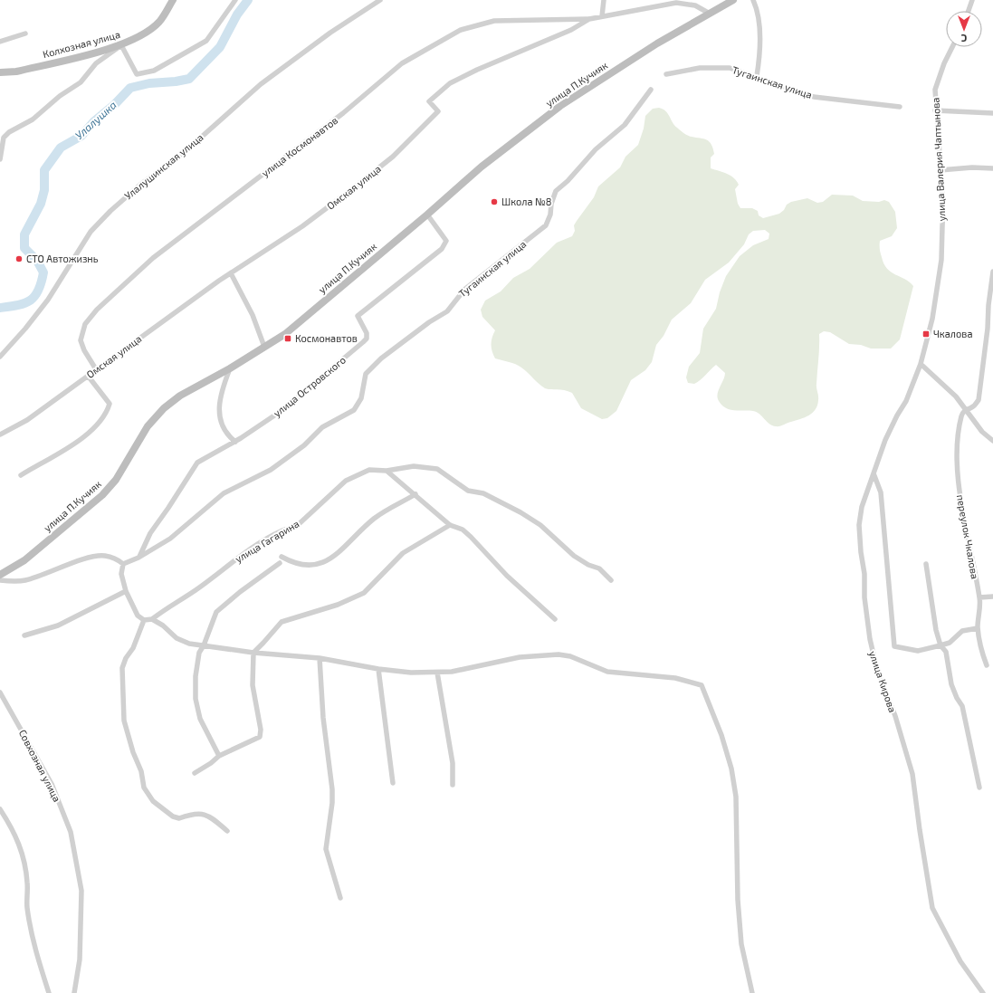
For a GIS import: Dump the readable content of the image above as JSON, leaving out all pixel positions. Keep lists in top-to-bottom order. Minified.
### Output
{"streets":{"street":["Колхозная улица","Тугаинская улица","улица П.Кучияк","улица Космонавтов","улица Валерия Чаптынова","Улалушинская улица","Омская улица","улица Островского","переулок Чкалова","улица Гагарина","улица Кирова","Совхозная улица"]},"crossings":[["Тугаинская улица","улица Островского"],["улица П.Кучияк","Омская улица"],["улица П.Кучияк","улица Островского"],["улица Космонавтов","Омская улица"],["улица Валерия Чаптынова","улица Кирова"]],"water":["Улалушка"],"places":{"other":["Школа №8","СТО Автожизнь"],"transit":["Чкалова","Космонавтов"]},"north":"bottom"}
